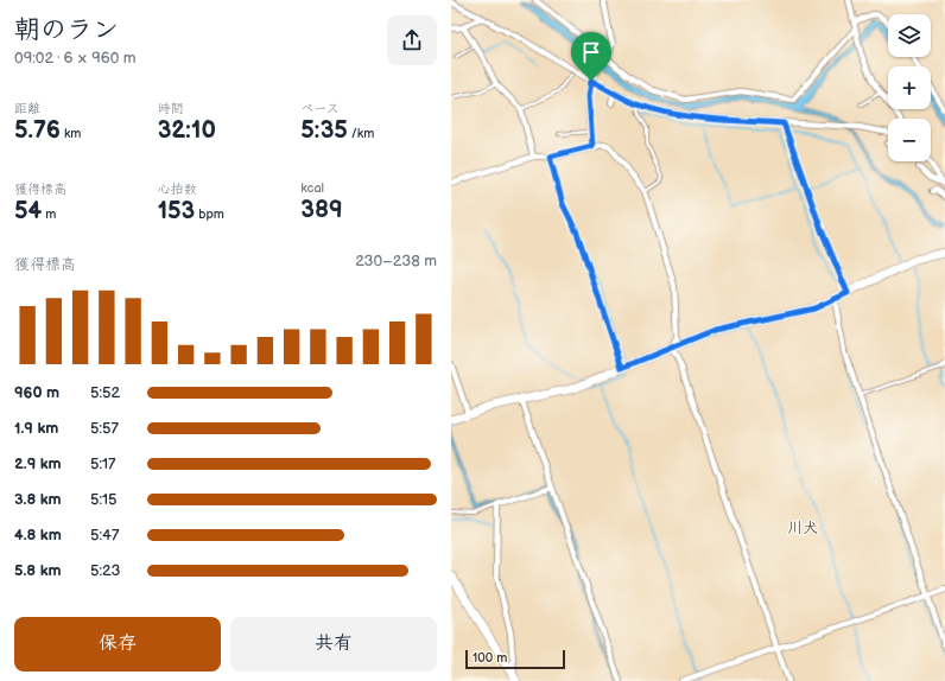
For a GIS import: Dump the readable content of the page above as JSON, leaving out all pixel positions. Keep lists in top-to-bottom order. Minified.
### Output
{"districts":["川犬"],"scale_bar":"100 m","page":{"heading":["朝のラン","09:02 · 6 × 960 m"],"map_buttons":["+","−"],"stats":[["距離","5.76 km"],["時間","32:10"],["ペース","5:35 /km"],["獲得標高","54 m"],["心拍数","153 bpm"],["kcal","389"]],"chart":["獲得標高","230–238 m"],"list":[{"name":"960 m","note":"5:52"},{"name":"1.9 km","note":"5:57"},{"name":"2.9 km","note":"5:17"},{"name":"3.8 km","note":"5:15"},{"name":"4.8 km","note":"5:47"},{"name":"5.8 km","note":"5:23"}],"buttons":["保存","共有"],"scale":"100 m"}}
